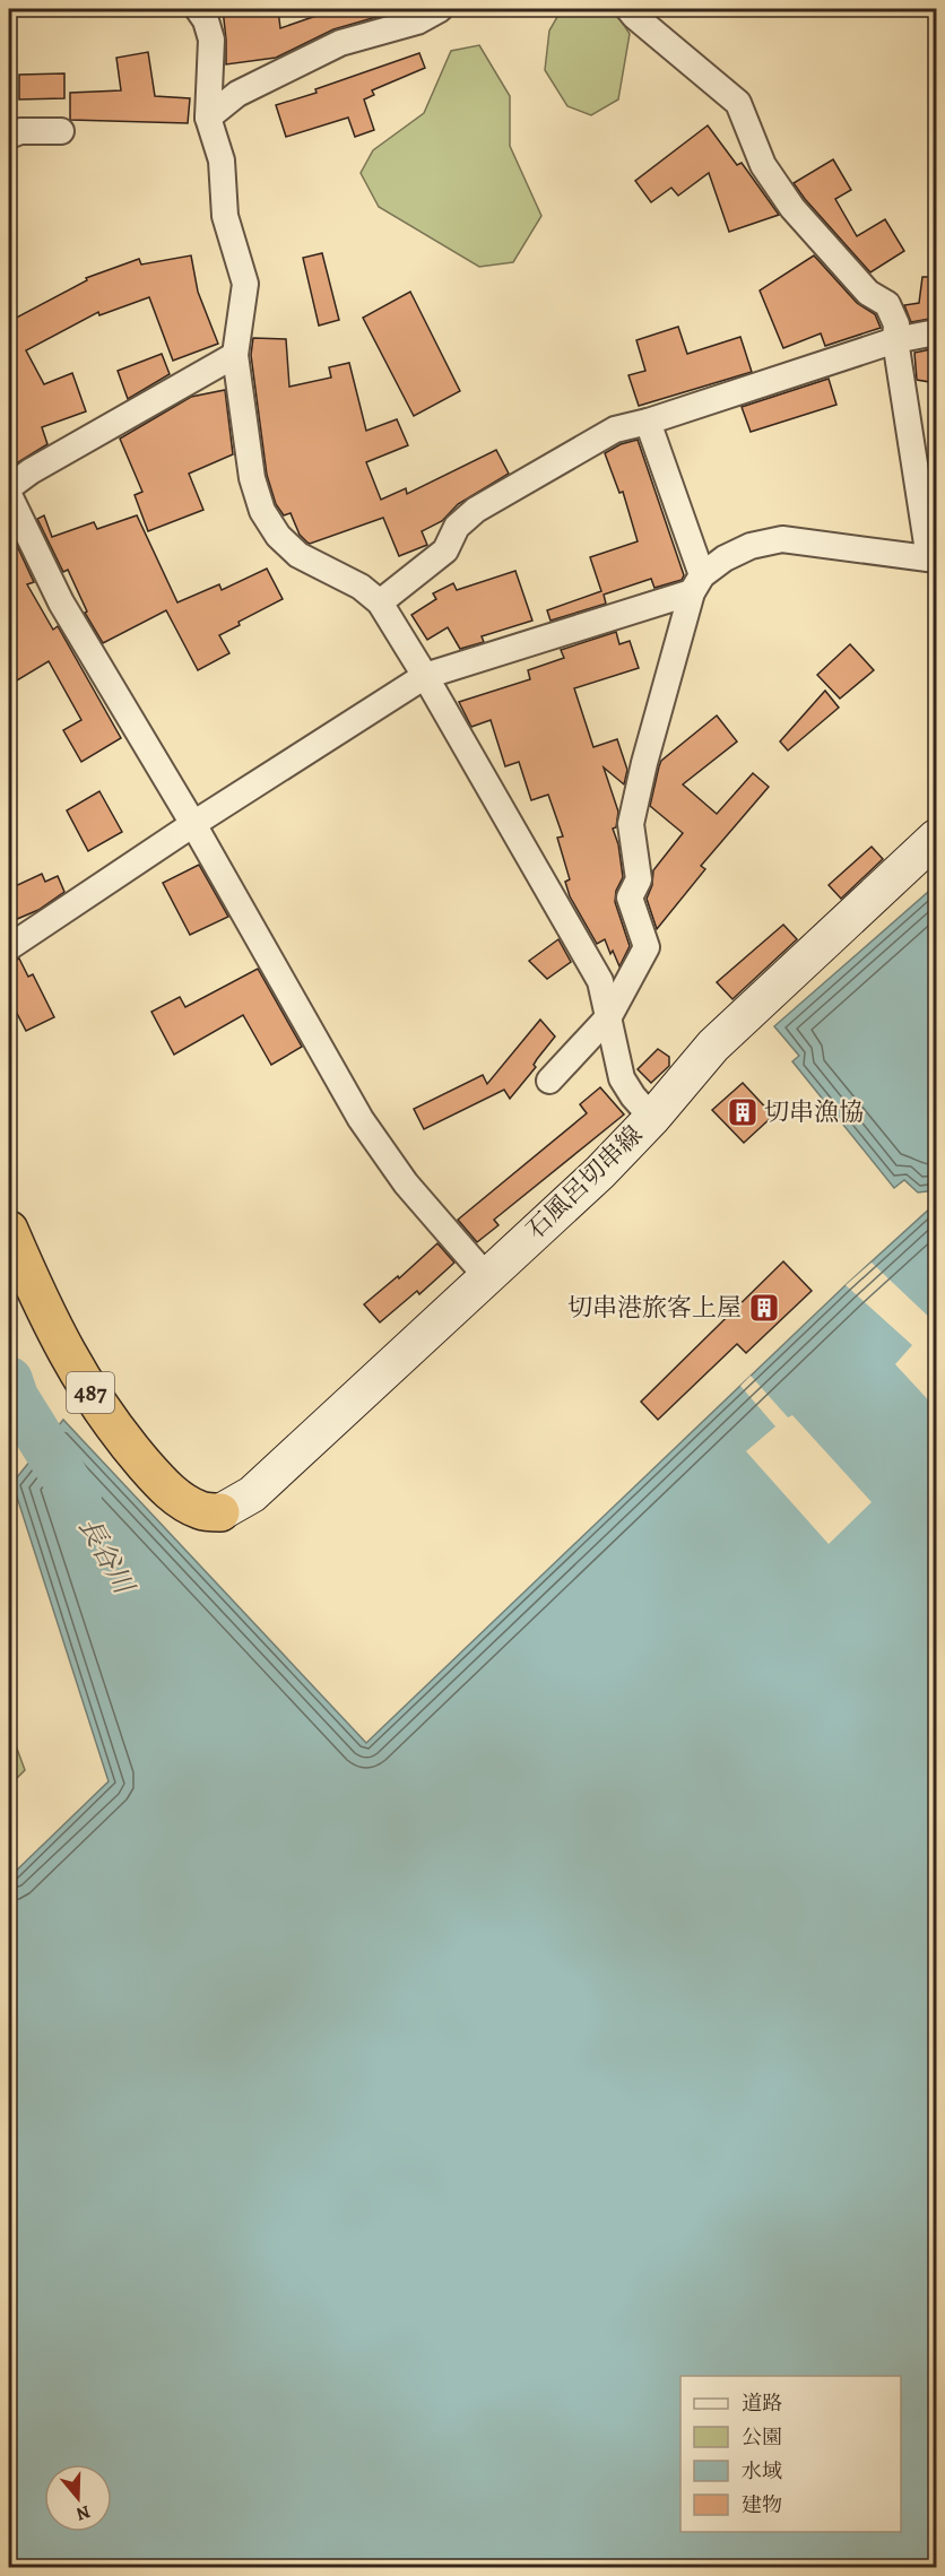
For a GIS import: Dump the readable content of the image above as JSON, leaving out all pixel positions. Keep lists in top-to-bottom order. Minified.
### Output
{"streets":{"highway":["487"],"main road":["石風呂切串線"]},"crossings":[["石風呂切串線","487"]],"water":["長谷川"],"places":{"building":["切串漁協","切串港旅客上屋"]},"legend":["道路","公園","水域","建物"],"north":"bottom"}
